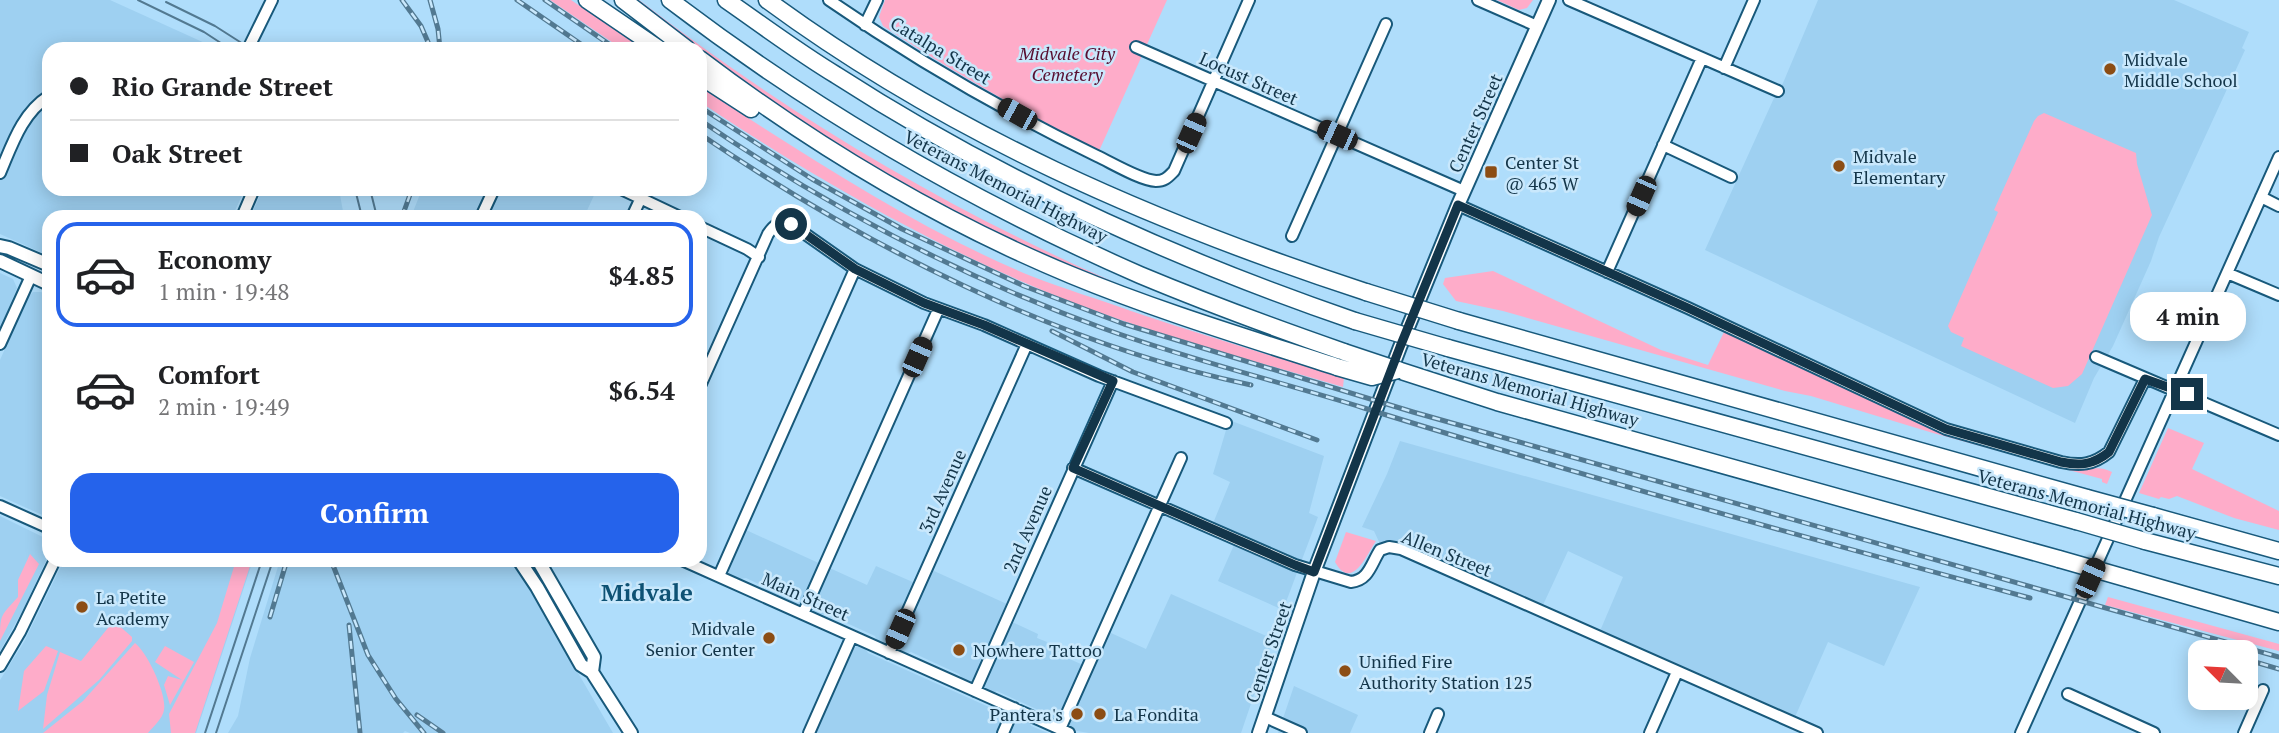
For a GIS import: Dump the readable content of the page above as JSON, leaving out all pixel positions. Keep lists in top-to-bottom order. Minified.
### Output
{"streets":{"highway":["Veterans Memorial Highway"],"main road":["Center Street"],"street":["Catalpa Street","Locust Street","3rd Avenue","2nd Avenue","Allen Street","Main Street"]},"crossings":[["Catalpa Street","Locust Street"],["Locust Street","Center Street"],["Center Street","Allen Street"],["3rd Avenue","Main Street"],["2nd Avenue","Allen Street"],["2nd Avenue","Main Street"]],"districts":["Midvale"],"parks":["Midvale City Cemetery"],"places":{"other":["Midvale Middle School","Midvale Elementary","La Petite Academy","Midvale Senior Center","Nowhere Tattoo","Unified Fire Authority Station 125","Pantera's","La Fondita"],"transit":["Center St @ 465 W"]},"north":"top left","page":{"banner":["Rio Grande Street","Oak Street"],"list":[{"name":"Economy","note":"1 min · 19:48","value":"$4.85"},{"name":"Comfort","note":"2 min · 19:49","value":"$6.54"}],"bubble":"4 min","buttons":"Confirm"}}
